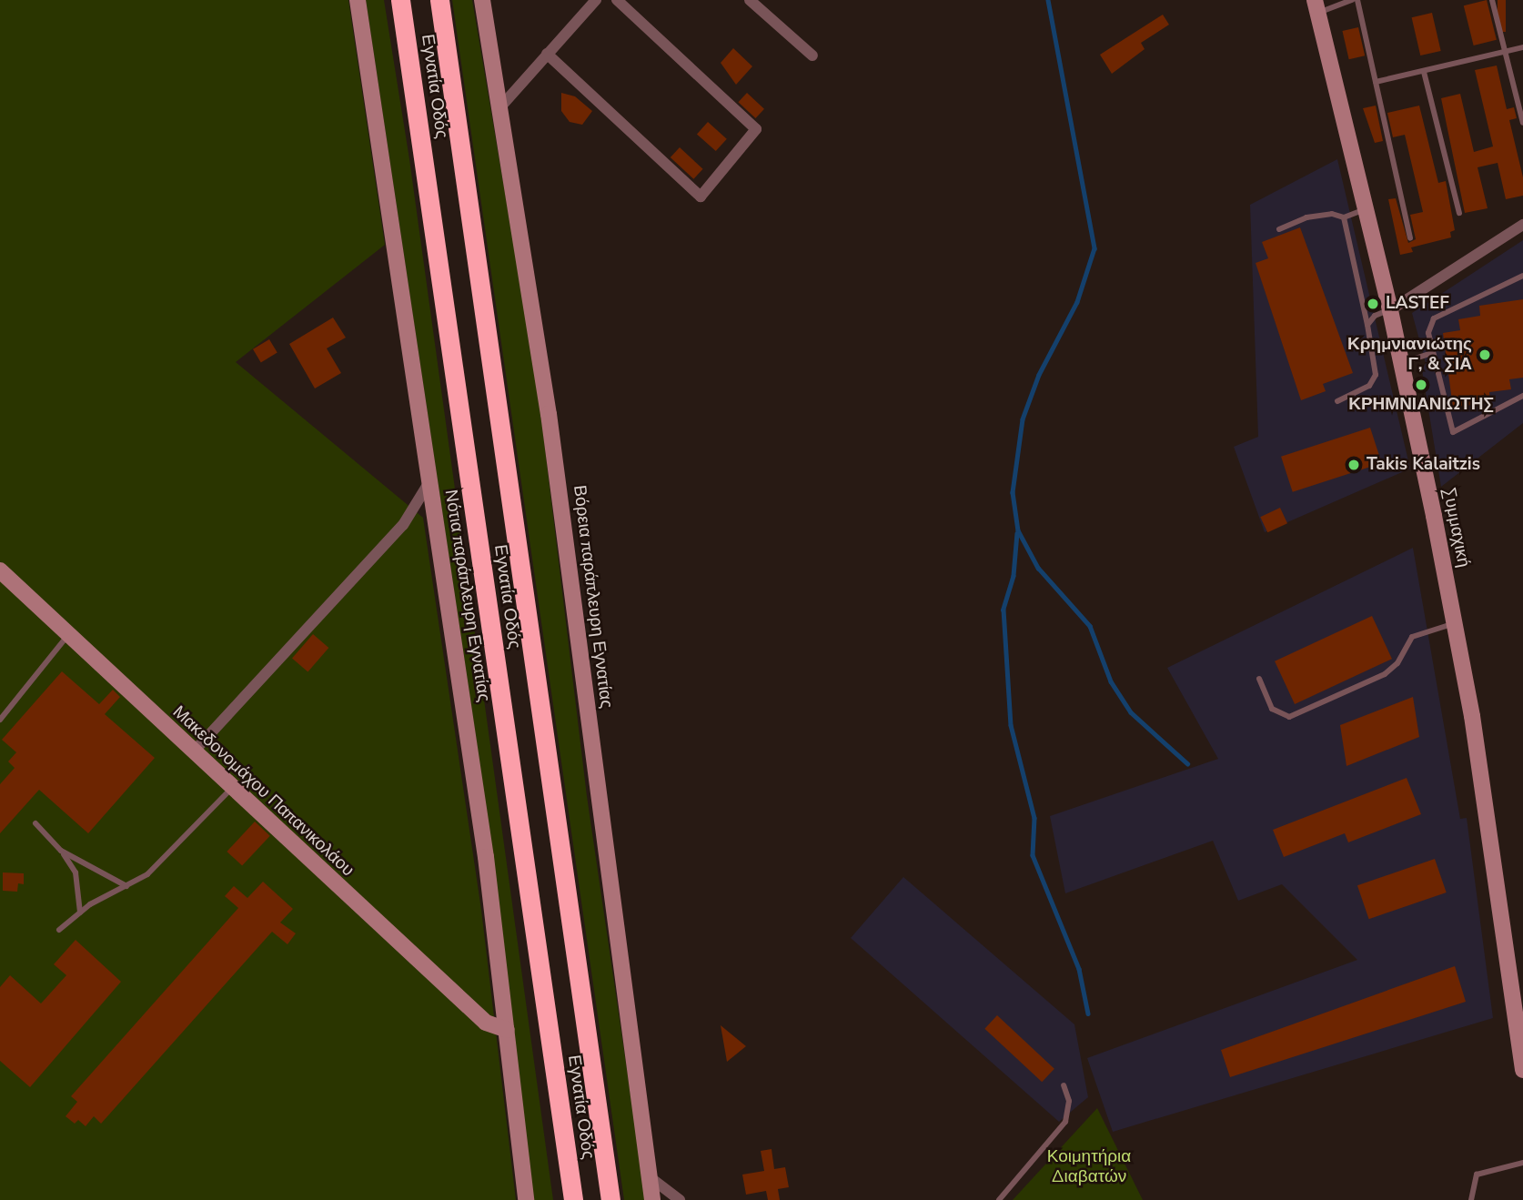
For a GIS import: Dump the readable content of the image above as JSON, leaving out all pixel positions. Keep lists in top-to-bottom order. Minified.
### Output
{"streets":{"highway":["Εγνατία Οδός"],"street":["Συμμαχική","Νότια παράπλευρη Εγνατίας","Βόρεια παράπλευρη Εγνατίας","Μακεδονομάχου Παπανικολάου"]},"crossings":[["Νότια παράπλευρη Εγνατίας","Μακεδονομάχου Παπανικολάου"]],"parks":["Κοιμητήρια Διαβατών"],"places":["LASTEF","Κρημνιανιώτης Γ, & ΣΙΑ","ΚΡΗΜΝΙΑΝΙΩΤΗΣ","Takis Kalaitzis"]}
